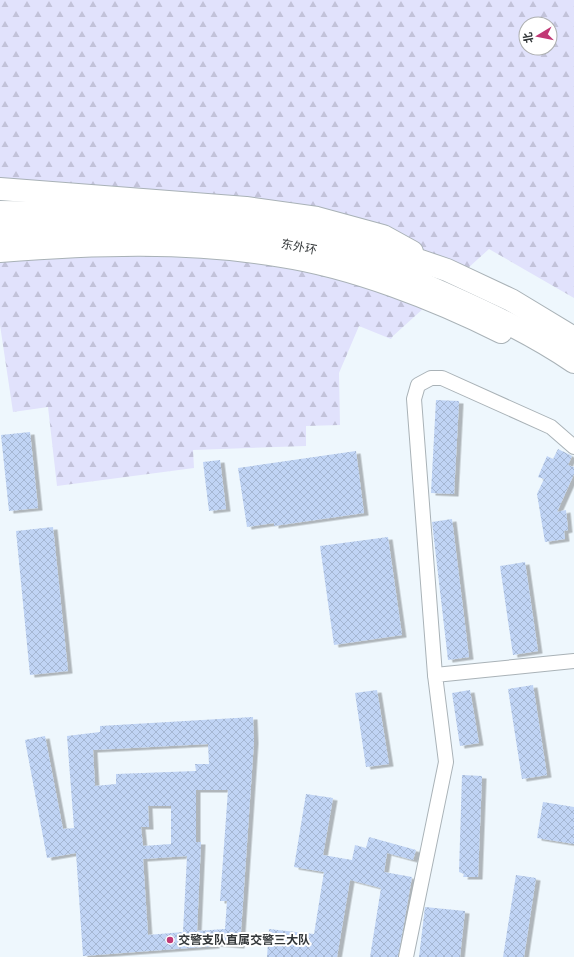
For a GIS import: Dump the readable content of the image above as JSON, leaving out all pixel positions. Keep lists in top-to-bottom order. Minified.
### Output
{"streets":{"main road":["东外环"]},"places":["交警支队直属交警三大队"],"north":"left"}
